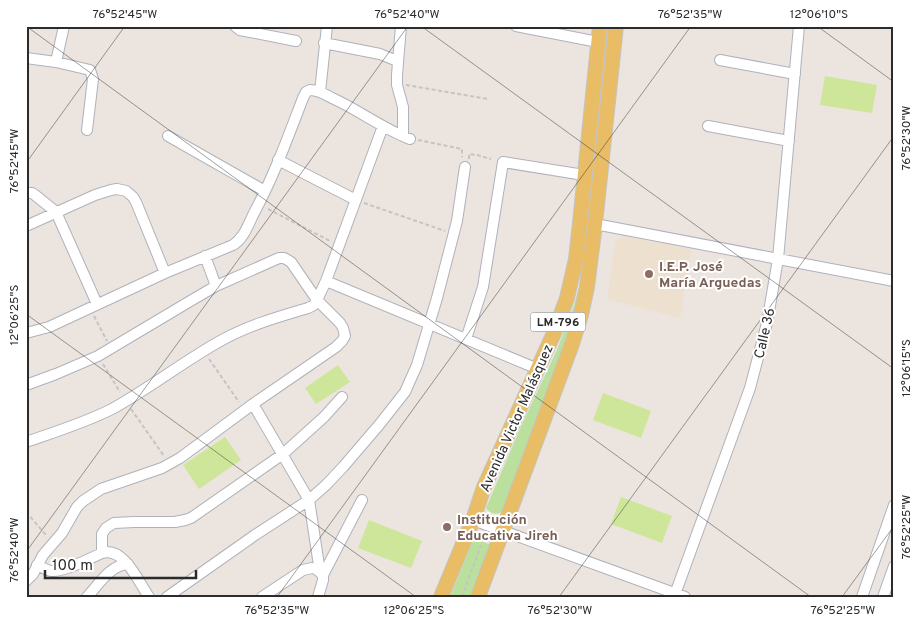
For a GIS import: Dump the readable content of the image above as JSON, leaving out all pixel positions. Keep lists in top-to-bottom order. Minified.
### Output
{"streets":{"main road":["LM-796","Avenida Victor Malásquez"],"street":["Calle 36"]},"places":["I.E.P. José María Arguedas","Institución Educativa Jireh"],"scale_bar":"100 m","coordinates":["76°52'45\"W","76°52'40\"W","76°52'35\"W","12°06'10\"S","76°52'30\"W","12°06'25\"S","12°06'15\"S","76°52'25\"W"]}
